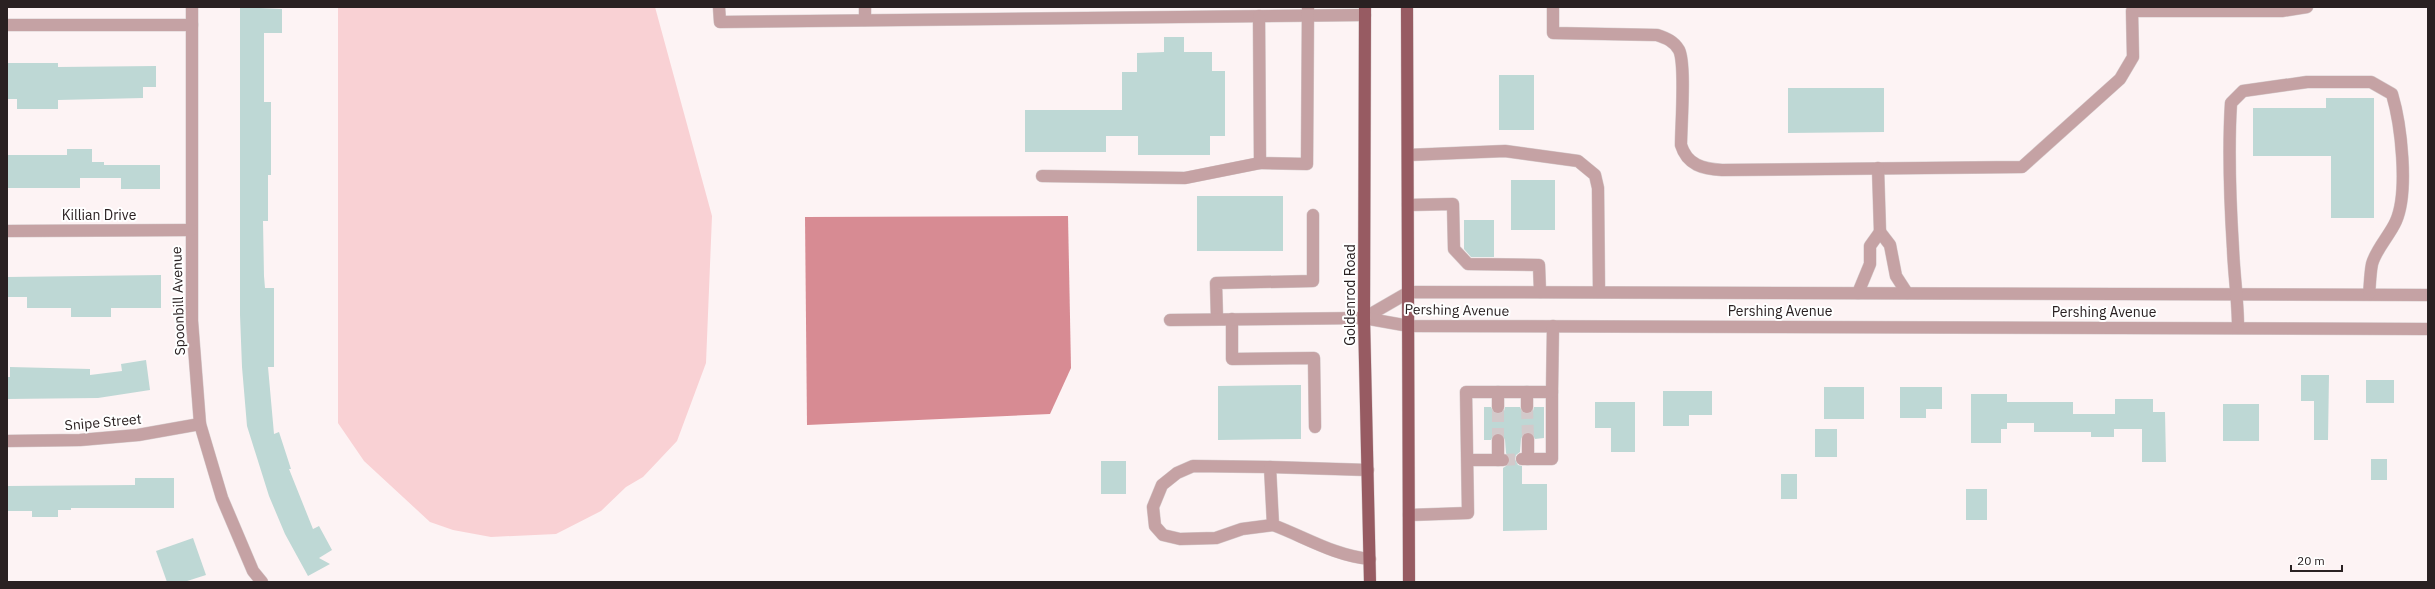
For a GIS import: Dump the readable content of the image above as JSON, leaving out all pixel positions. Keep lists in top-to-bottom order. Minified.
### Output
{"streets":{"main road":["Goldenrod Road"],"street":["Killian Drive","Spoonbill Avenue","Pershing Avenue","Snipe Street"]},"crossings":[["Killian Drive","Spoonbill Avenue"],["Goldenrod Road","Pershing Avenue"],["Spoonbill Avenue","Snipe Street"]],"scale_bar":"20 m"}
